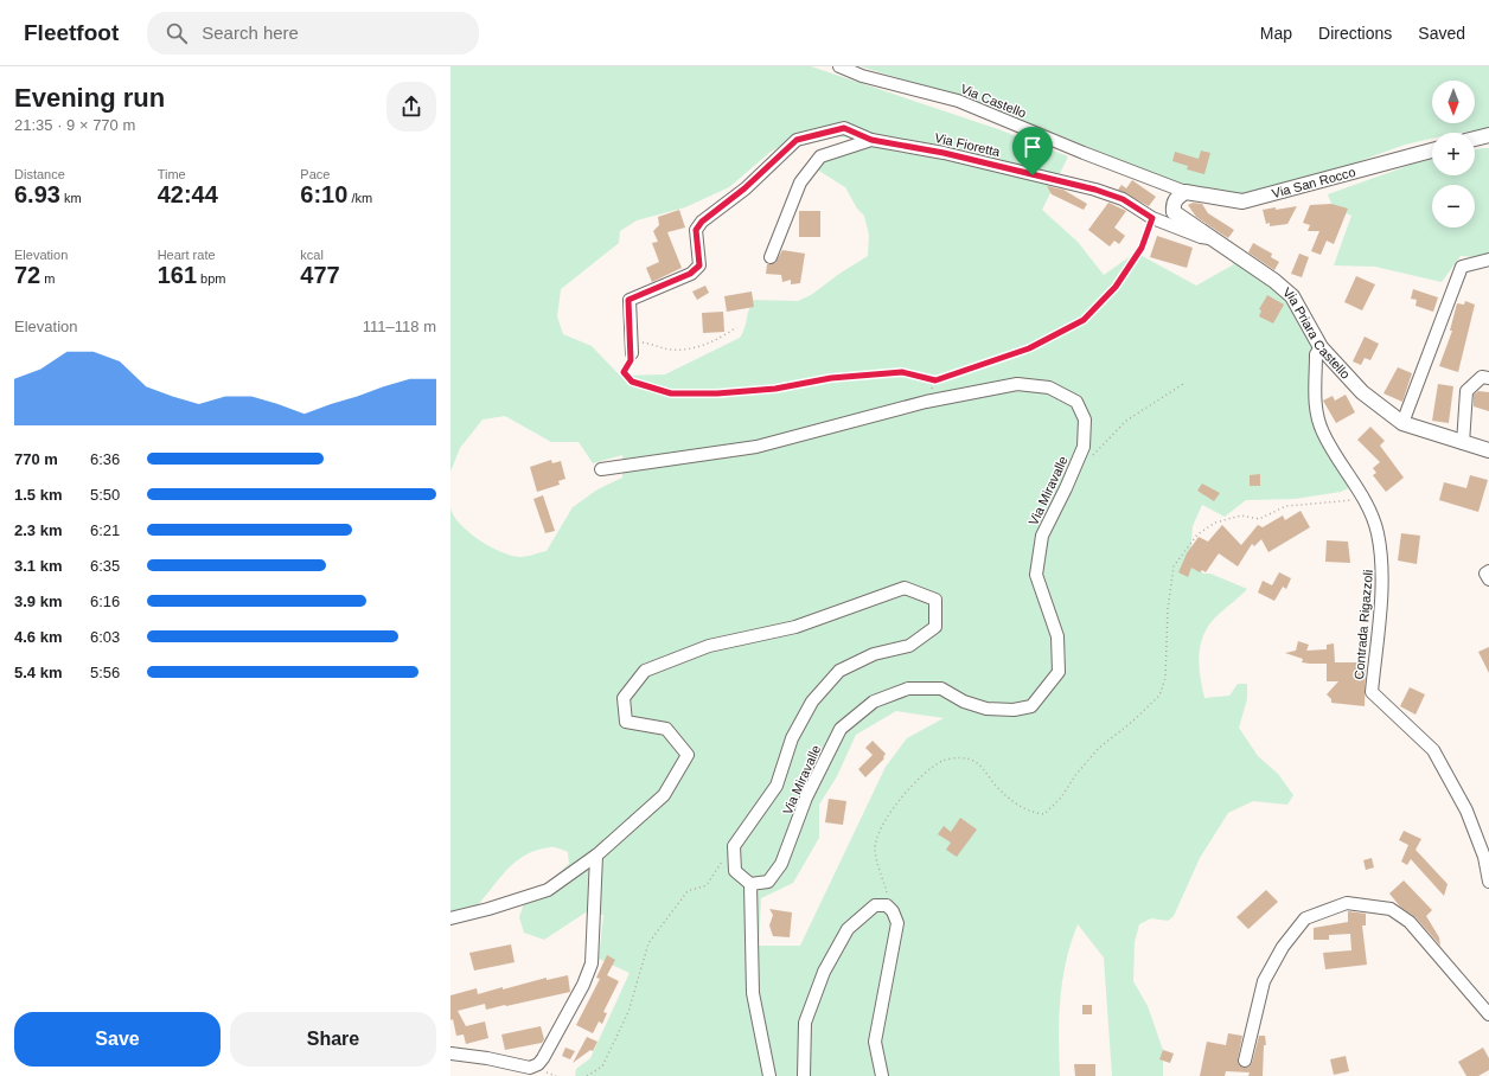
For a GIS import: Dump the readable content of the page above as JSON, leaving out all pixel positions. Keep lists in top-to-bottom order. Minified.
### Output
{"streets":{"street":["Via Castello","Via Fioretta","Via San Rocco","Via Priara Castello","Via Miravalle","Contrada Rigazzoli"]},"crossings":[["Via Castello","Via San Rocco"],["Via Castello","Via Priara Castello"],["Via Fioretta","Via Priara Castello"],["Via San Rocco","Via Priara Castello"],["Via Priara Castello","Contrada Rigazzoli"]],"north":"bottom","page":{"header":"Fleetfoot","search":"Search here","nav":["Map","Directions","Saved"],"heading":["Evening run","21:35 · 9 × 770 m"],"map_buttons":["+","−"],"stats":[["Distance","6.93 km"],["Time","42:44"],["Pace","6:10 /km"],["Elevation","72 m"],["Heart rate","161 bpm"],["kcal","477"]],"chart":["Elevation","111–118 m"],"list":[{"name":"770 m","note":"6:36"},{"name":"1.5 km","note":"5:50"},{"name":"2.3 km","note":"6:21"},{"name":"3.1 km","note":"6:35"},{"name":"3.9 km","note":"6:16"},{"name":"4.6 km","note":"6:03"},{"name":"5.4 km","note":"5:56"}],"buttons":["Save","Share"]}}
